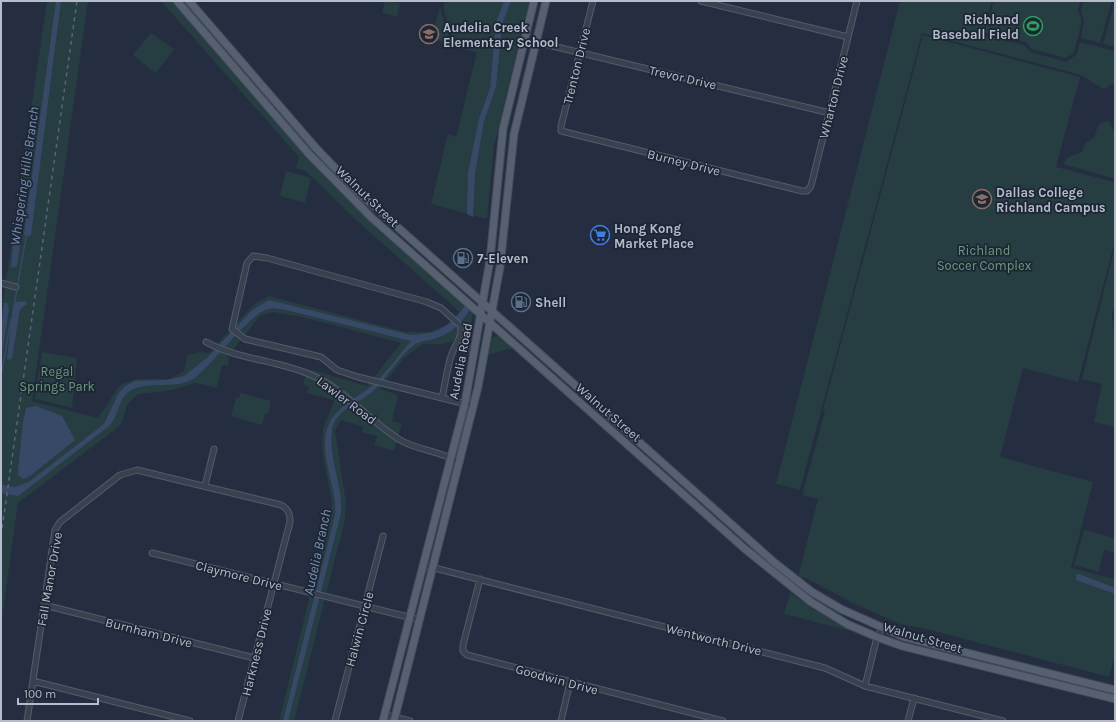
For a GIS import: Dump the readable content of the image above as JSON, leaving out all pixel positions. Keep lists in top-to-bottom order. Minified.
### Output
{"streets":{"main road":["Walnut Street","Audelia Road"],"street":["Trenton Drive","Trevor Drive","Wharton Drive","Burney Drive","Lawler Road","Claymore Drive","Fall Manor Drive","Halwin Circle","Burnham Drive","Wentworth Drive","Harkness Drive","Goodwin Drive"]},"crossings":[["Trenton Drive","Trevor Drive"],["Trenton Drive","Burney Drive"],["Trevor Drive","Wharton Drive"],["Trevor Drive","Audelia Road"],["Wharton Drive","Burney Drive"],["Walnut Street","Audelia Road"],["Audelia Road","Lawler Road"],["Audelia Road","Claymore Drive"],["Audelia Road","Wentworth Drive"],["Claymore Drive","Halwin Circle"],["Claymore Drive","Harkness Drive"],["Fall Manor Drive","Burnham Drive"],["Fall Manor Drive","Harkness Drive"],["Burnham Drive","Harkness Drive"],["Wentworth Drive","Goodwin Drive"]],"water":["Whispering Hills Branch","Audelia Branch"],"parks":["Richland Soccer Complex","Regal Springs Park"],"places":{"sports":["Richland Baseball Field"],"school or university":["Audelia Creek Elementary School","Dallas College Richland Campus"],"supermarket":["Hong Kong Market Place"],"fuel station":["7-Eleven","Shell"]},"scale_bar":"100 m"}
